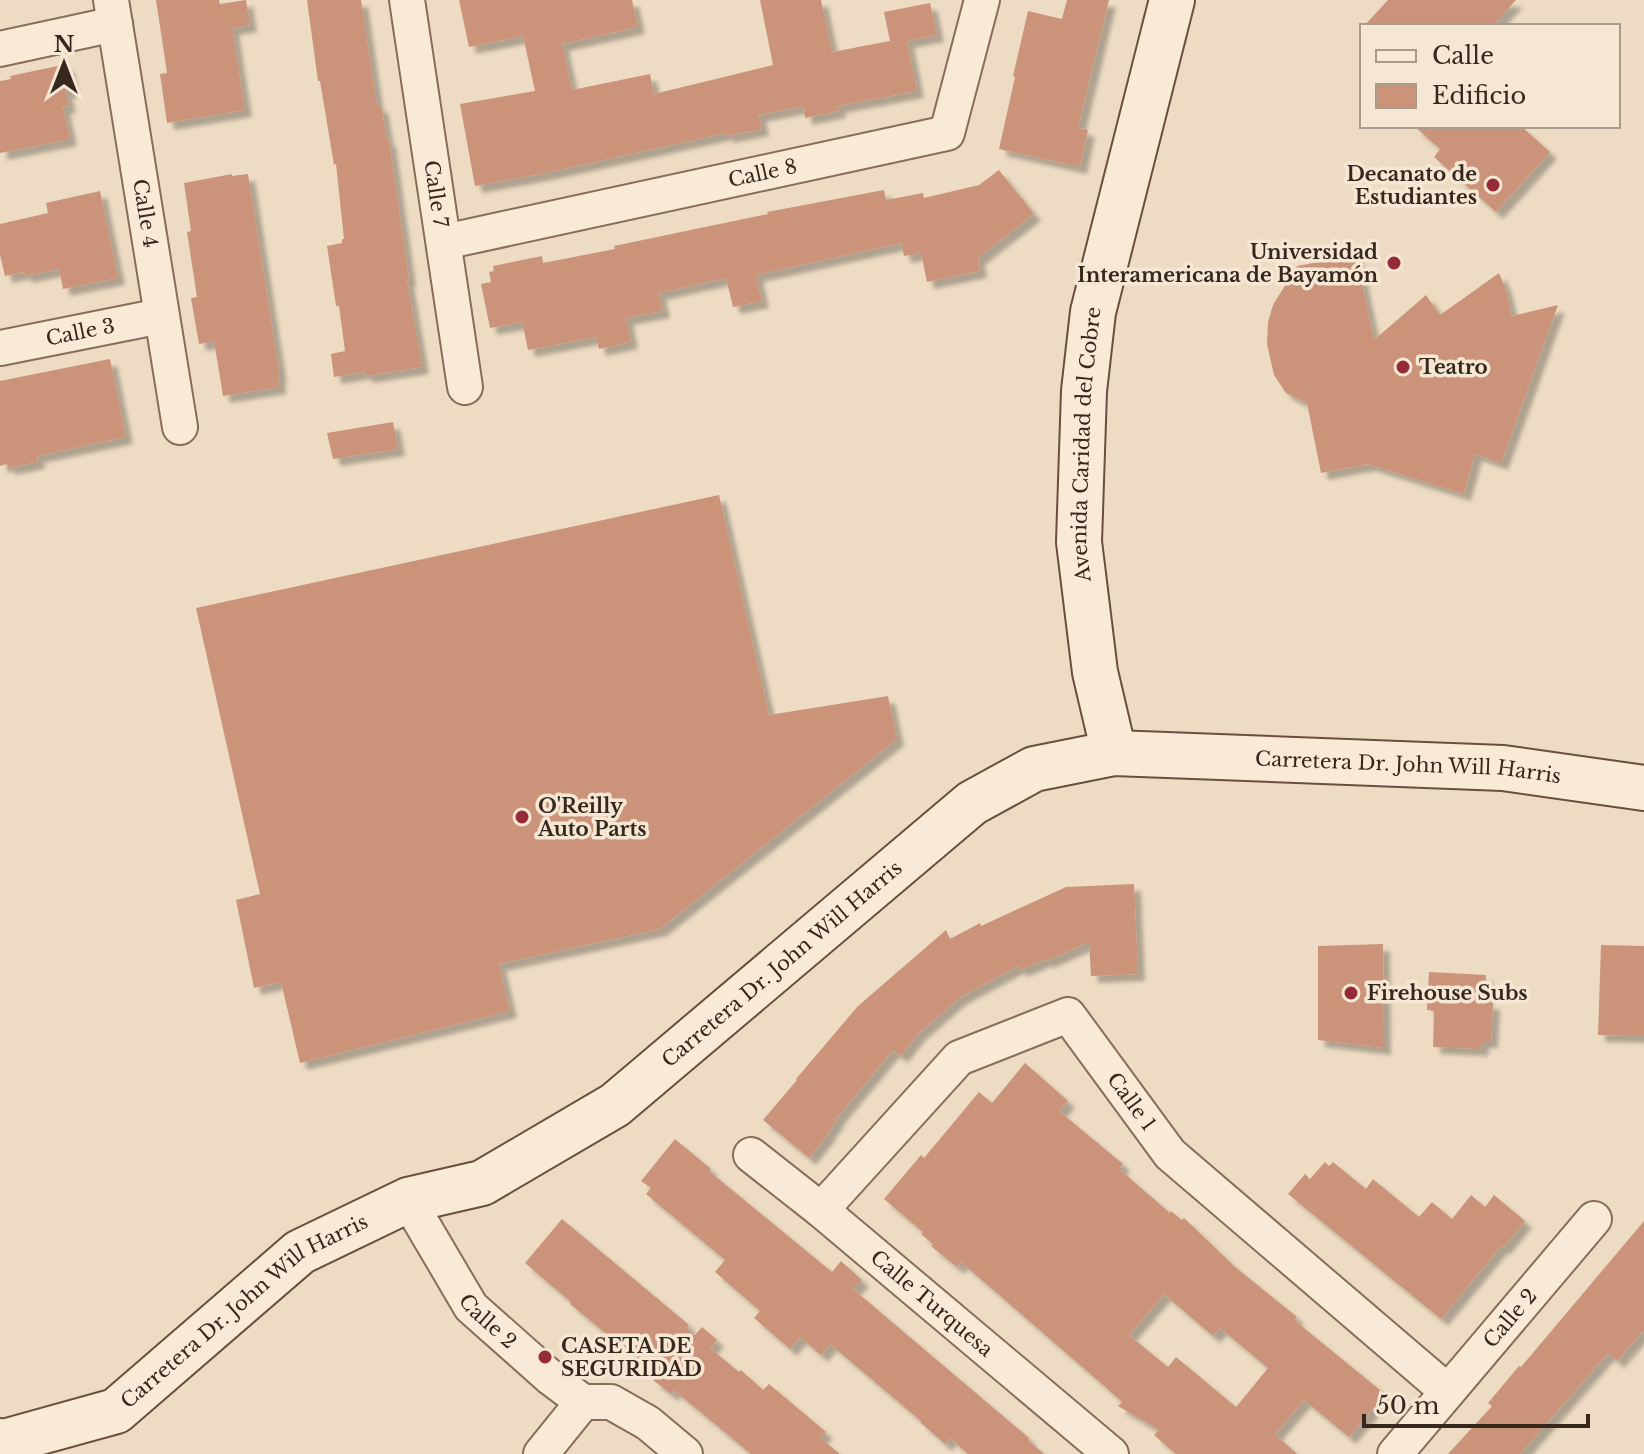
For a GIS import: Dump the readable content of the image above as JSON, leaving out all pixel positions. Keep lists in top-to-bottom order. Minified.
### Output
{"streets":{"street":["Calle 8","Calle 7","Calle 4","Calle 3","Avenida Caridad del Cobre","Carretera Dr. John Will Harris","Calle 1","Calle Turquesa","Calle 2"]},"crossings":[["Calle 8","Calle 7"],["Calle 4","Calle 3"],["Avenida Caridad del Cobre","Carretera Dr. John Will Harris"],["Carretera Dr. John Will Harris","Calle 2"],["Calle 1","Calle Turquesa"],["Calle 1","Calle 2"]],"places":["Decanato de Estudiantes","Universidad Interamericana de Bayamón","Teatro","O'Reilly Auto Parts","Firehouse Subs","CASETA DE SEGURIDAD"],"legend":["Calle","Edificio"],"scale_bar":"50 m","north":"top"}
